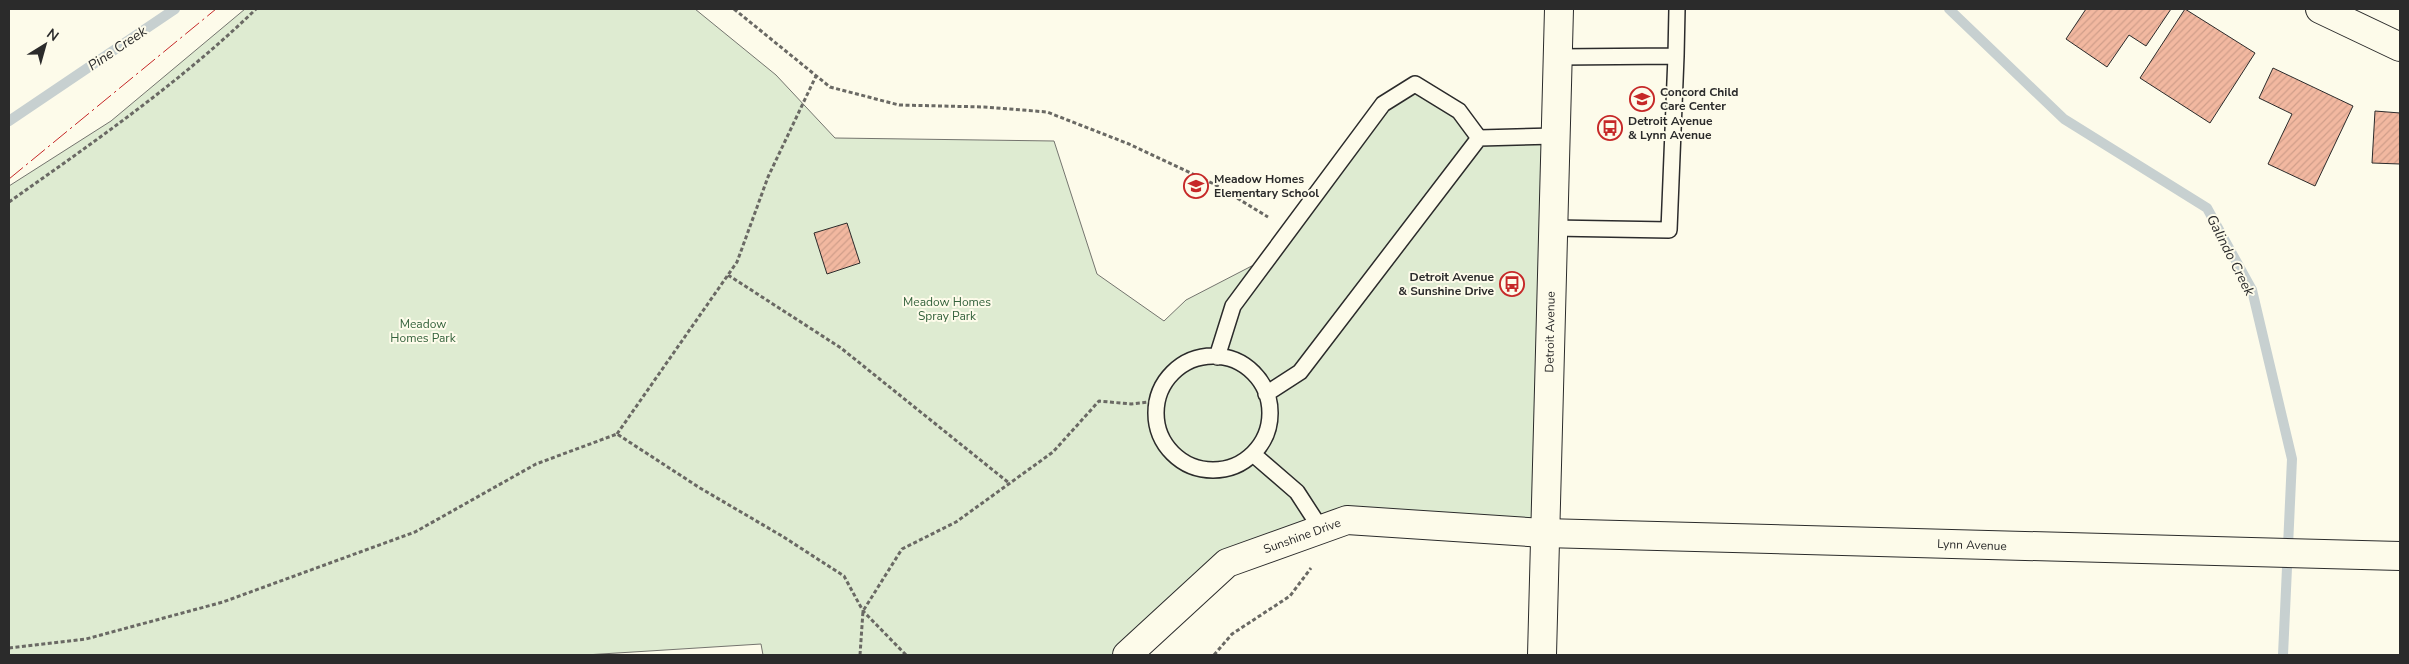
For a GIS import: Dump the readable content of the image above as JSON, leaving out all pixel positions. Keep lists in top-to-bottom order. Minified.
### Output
{"streets":{"street":["Detroit Avenue","Sunshine Drive","Lynn Avenue"]},"crossings":[["Detroit Avenue","Sunshine Drive"],["Detroit Avenue","Lynn Avenue"],["Sunshine Drive","Lynn Avenue"]],"water":["Pine Creek","Galindo Creek"],"parks":["Meadow Homes Spray Park","Meadow Homes Park"],"places":{"school or university":["Concord Child Care Center","Meadow Homes Elementary School"],"bus stop":["Detroit Avenue & Lynn Avenue","Detroit Avenue & Sunshine Drive"]},"north":"top right"}
